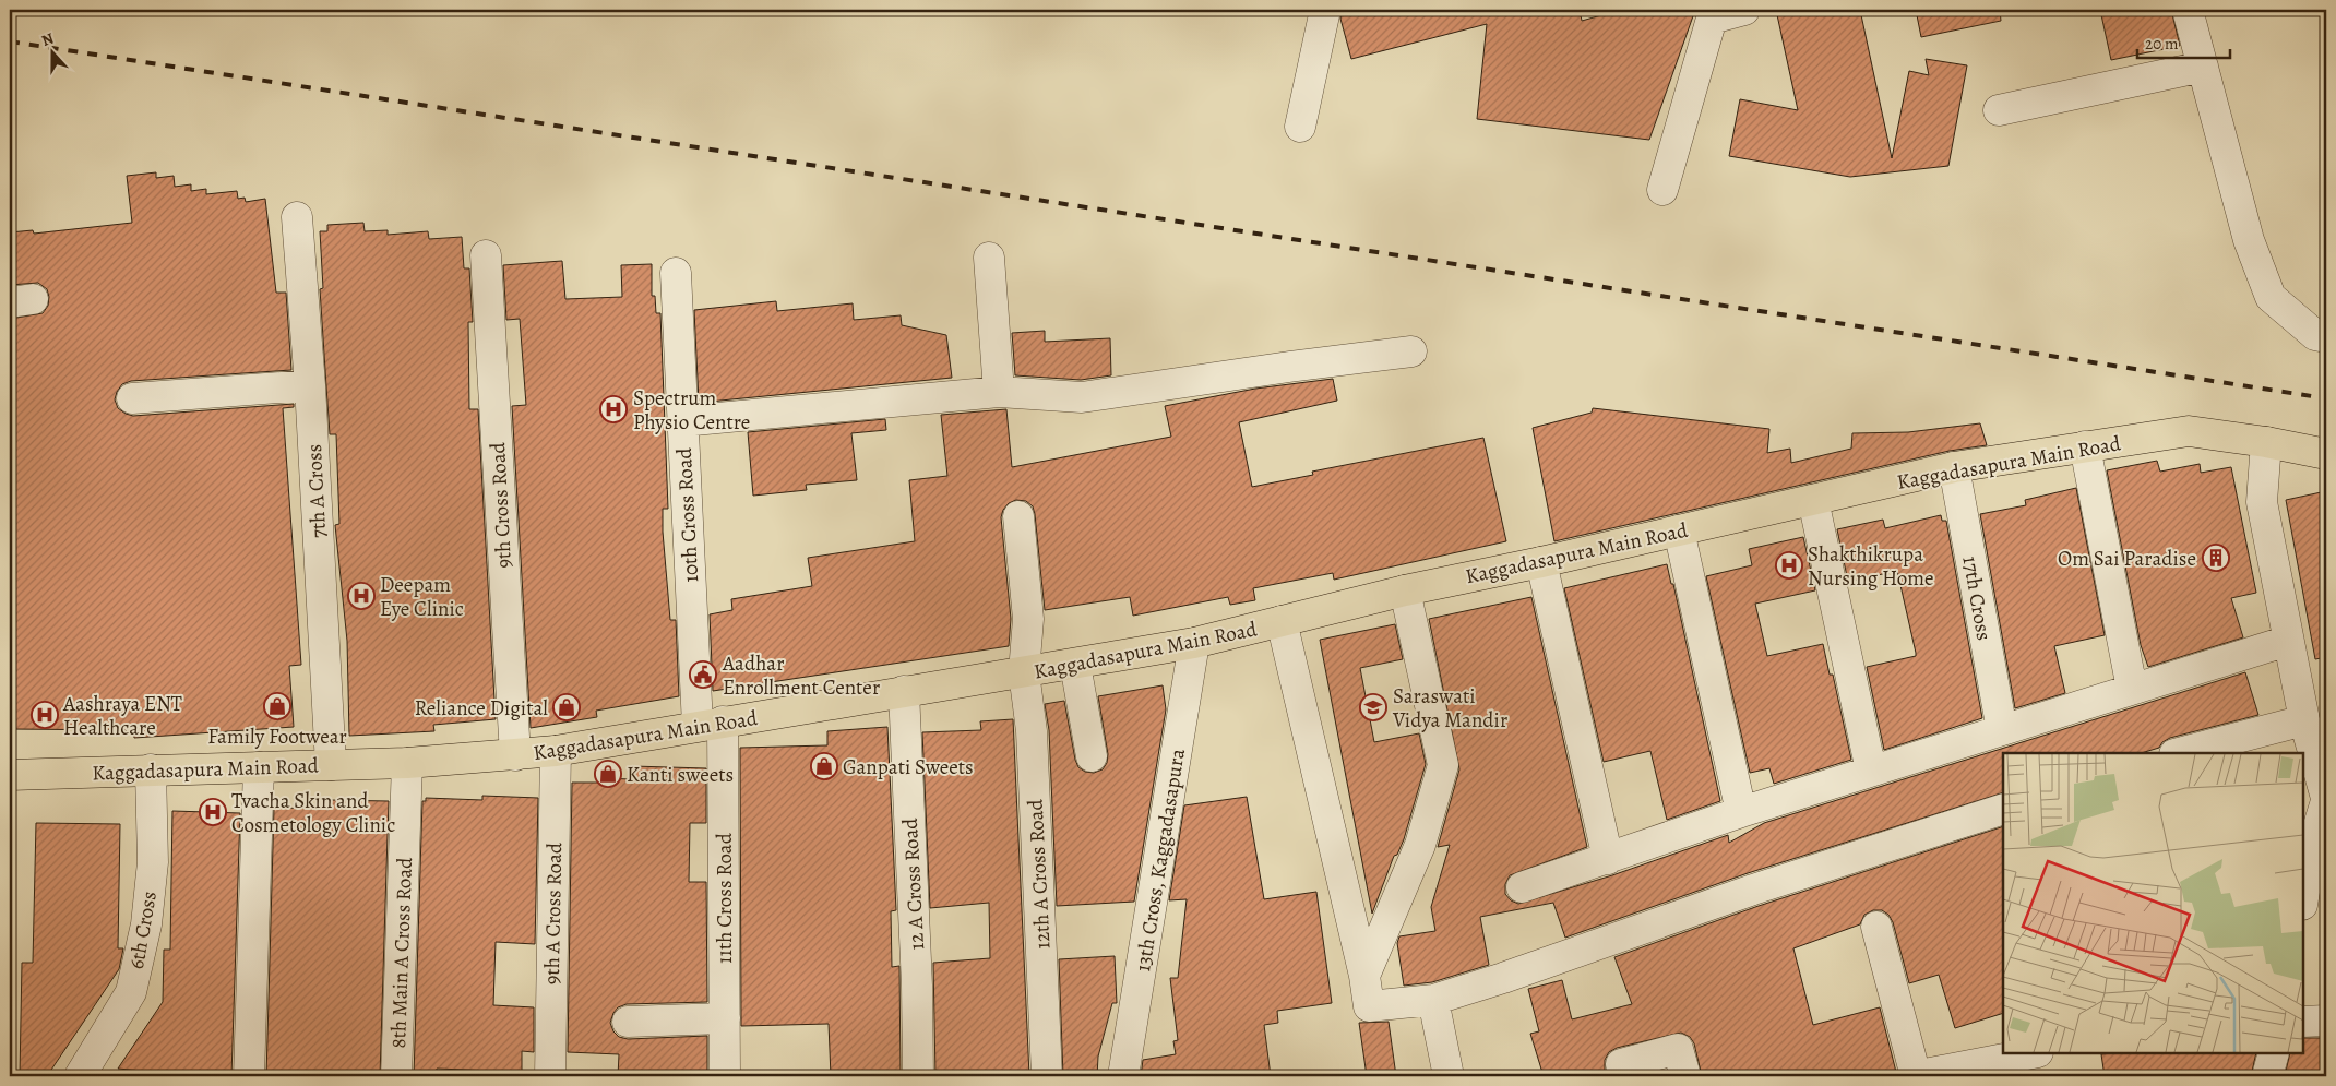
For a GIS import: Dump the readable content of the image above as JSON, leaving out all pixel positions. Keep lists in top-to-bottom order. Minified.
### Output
{"streets":{"main road":["Kaggadasapura Main Road"],"street":["7th A Cross","9th Cross Road","10th Cross Road","17th Cross","13th Cross, Kaggadasapura","12th A Cross Road","12 A Cross Road","11th Cross Road","9th A Cross Road","6th Cross","8th Main A Cross Road"]},"crossings":[["Kaggadasapura Main Road","7th A Cross"],["Kaggadasapura Main Road","9th Cross Road"],["Kaggadasapura Main Road","10th Cross Road"],["Kaggadasapura Main Road","17th Cross"],["Kaggadasapura Main Road","13th Cross, Kaggadasapura"],["Kaggadasapura Main Road","12th A Cross Road"],["Kaggadasapura Main Road","12 A Cross Road"],["Kaggadasapura Main Road","11th Cross Road"],["Kaggadasapura Main Road","9th A Cross Road"],["Kaggadasapura Main Road","6th Cross"],["Kaggadasapura Main Road","8th Main A Cross Road"],["10th Cross Road","11th Cross Road"]],"places":{"hospital":["Spectrum Physio Centre","Shakthikrupa Nursing Home","Deepam Eye Clinic","Aashraya ENT Healthcare","Tvacha Skin and Cosmetology Clinic"],"building":["Om Sai Paradise"],"public building":["Aadhar Enrollment Center"],"shop":["Family Footwear","Reliance Digital","Ganpati Sweets","Kanti sweets"],"school or university":["Saraswati Vidya Mandir"]},"scale_bar":"20 m","north":"top"}
